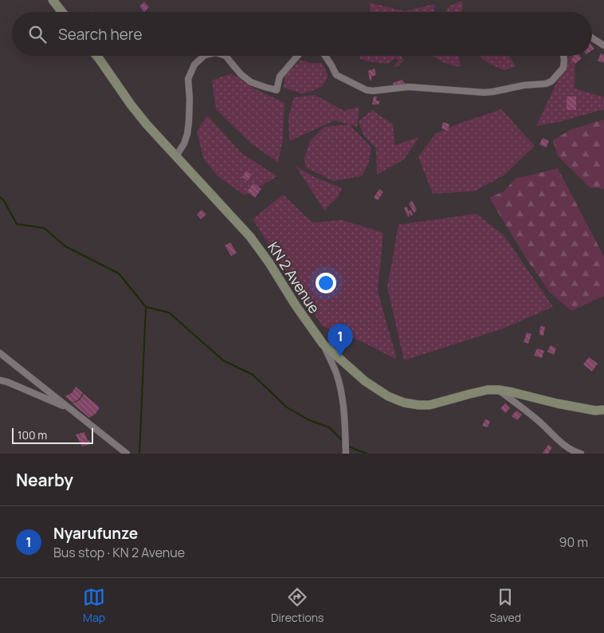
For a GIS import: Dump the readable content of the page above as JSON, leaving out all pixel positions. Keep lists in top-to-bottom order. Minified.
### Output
{"streets":{"main road":["KN 2 Avenue"]},"scale_bar":"100 m","page":{"search":"Search here","pins":"1","scale":"100 m","heading":"Nearby","list":[{"mark":"1","name":"Nyarufunze","note":"Bus stop · KN 2 Avenue","value":"90 m"}],"nav":["Map","Directions","Saved"]}}
